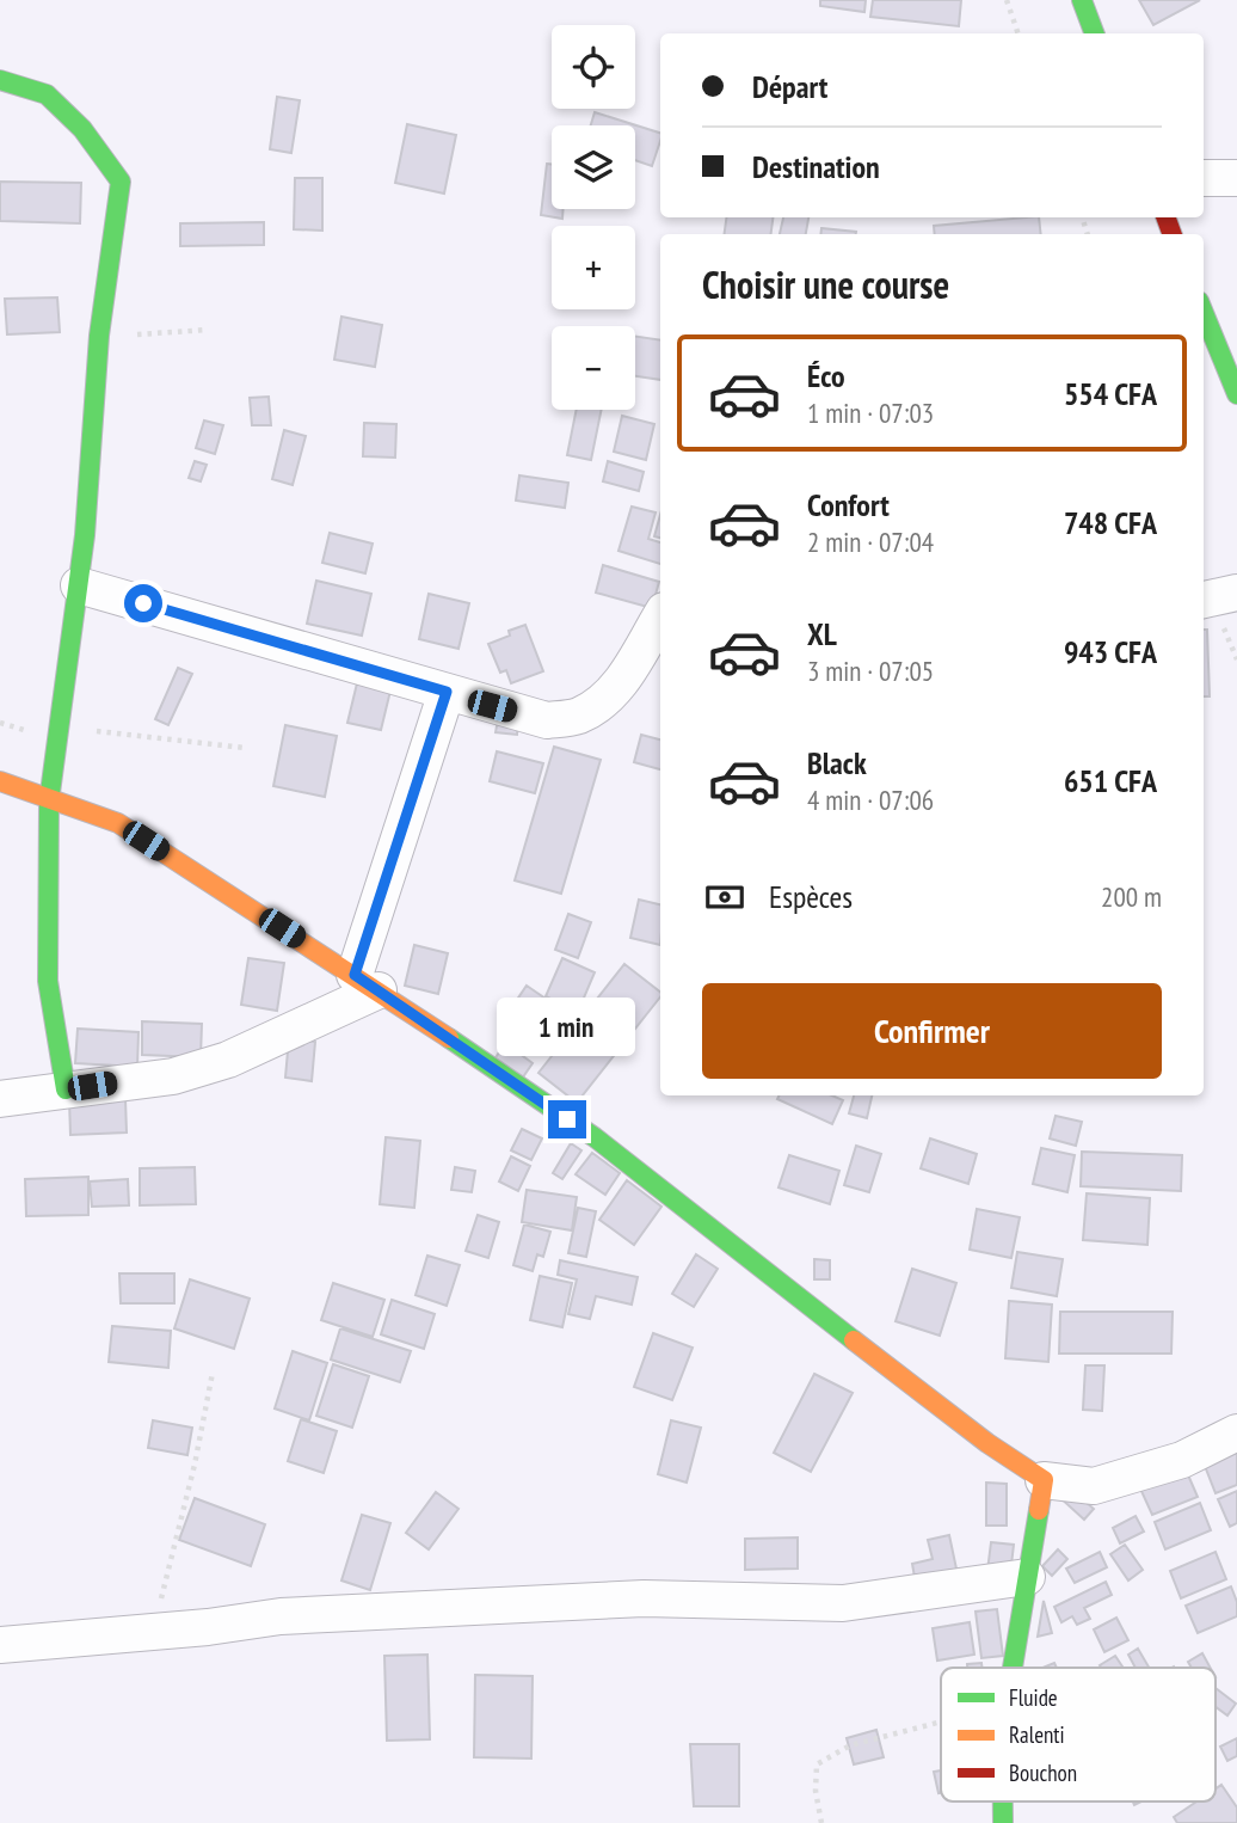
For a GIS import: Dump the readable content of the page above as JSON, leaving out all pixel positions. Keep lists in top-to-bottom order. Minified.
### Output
{"legend":["Fluide","Ralenti","Bouchon"],"page":{"map_buttons":["+","−"],"banner":["Départ","Destination"],"heading":"Choisir une course","list":[{"name":"Éco","note":"1 min · 07:03","value":"554 CFA"},{"name":"Confort","note":"2 min · 07:04","value":"748 CFA"},{"name":"XL","note":"3 min · 07:05","value":"943 CFA"},{"name":"Black","note":"4 min · 07:06","value":"651 CFA"}],"pay":["Espèces","200 m"],"buttons":"Confirmer","bubble":"1 min"}}
